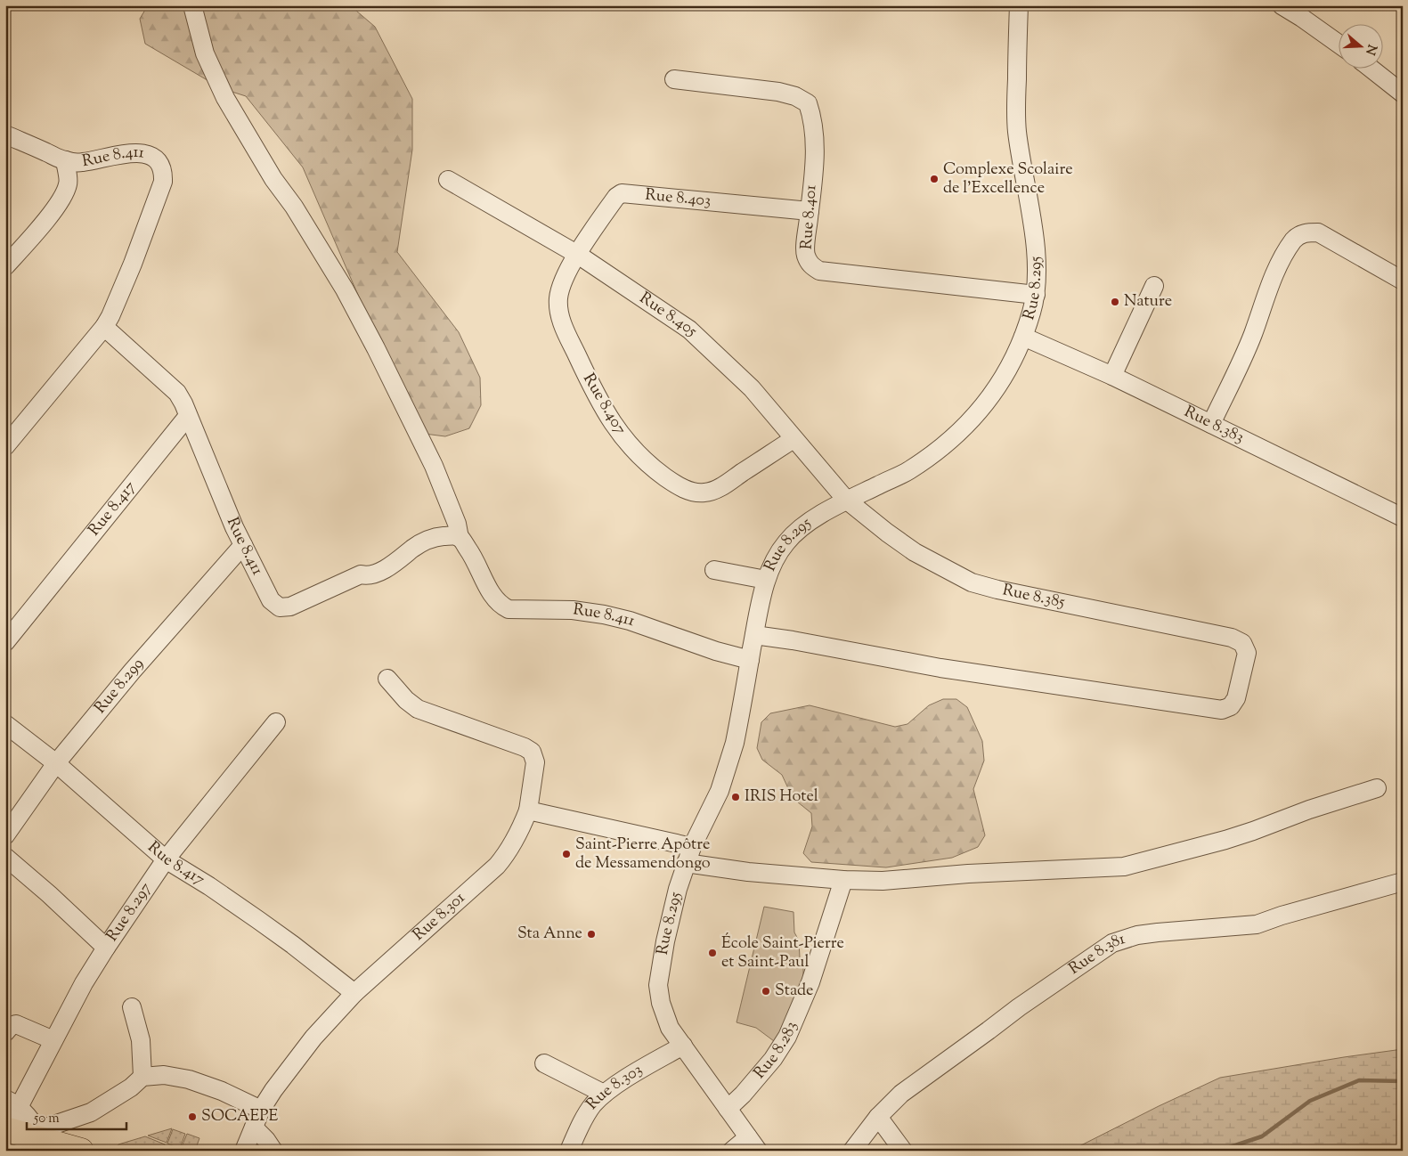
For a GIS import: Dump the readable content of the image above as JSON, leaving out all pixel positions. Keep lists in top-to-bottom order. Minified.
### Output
{"streets":{"street":["Rue 8.411","Rue 8.403","Rue 8.401","Rue 8.295","Rue 8.405","Rue 8.407","Rue 8.383","Rue 8.417","Rue 8.385","Rue 8.299","Rue 8.297","Rue 8.301","Rue 8.381","Rue 8.283","Rue 8.303"]},"crossings":[["Rue 8.411","Rue 8.295"],["Rue 8.411","Rue 8.417"],["Rue 8.411","Rue 8.299"],["Rue 8.403","Rue 8.401"],["Rue 8.403","Rue 8.405"],["Rue 8.403","Rue 8.407"],["Rue 8.401","Rue 8.295"],["Rue 8.295","Rue 8.405"],["Rue 8.295","Rue 8.383"],["Rue 8.295","Rue 8.385"],["Rue 8.295","Rue 8.283"],["Rue 8.295","Rue 8.303"],["Rue 8.405","Rue 8.407"],["Rue 8.405","Rue 8.385"],["Rue 8.417","Rue 8.299"],["Rue 8.417","Rue 8.297"],["Rue 8.417","Rue 8.301"]],"places":["Complexe Scolaire de l'Excellence","Nature","IRIS Hotel","Saint-Pierre Apôtre de Messamendongo","Sta Anne","École Saint-Pierre et Saint-Paul","Stade","SOCAEPE"],"scale_bar":"50 m","north":"right"}
